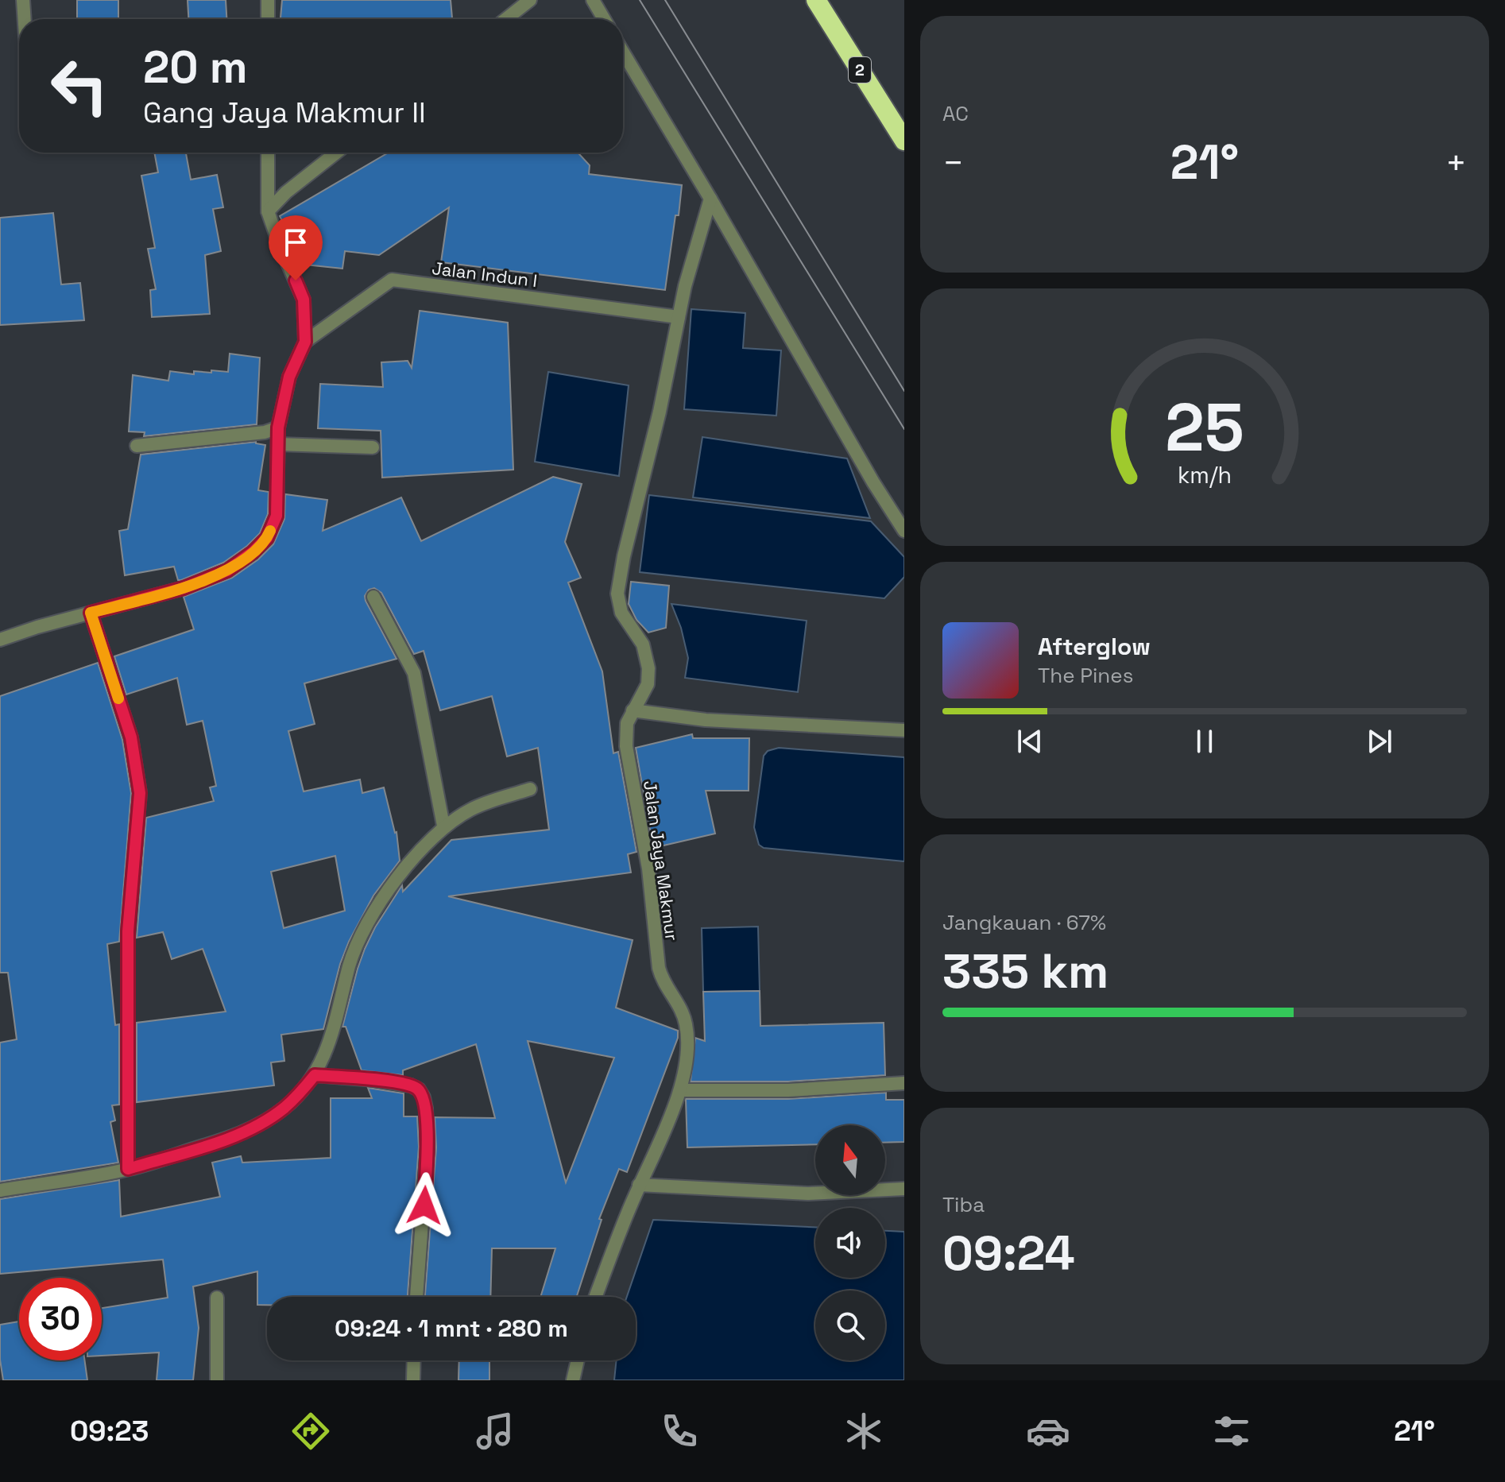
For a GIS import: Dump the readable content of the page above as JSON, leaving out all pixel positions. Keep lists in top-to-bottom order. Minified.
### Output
{"streets":{"highway":["2"],"street":["Jalan Indun I","Jalan Jaya Makmur"]},"crossings":[["Jalan Indun I","Jalan Jaya Makmur"]],"north":"top","page":{"tile":["AC",["Jangkauan · 67%","335 km"],["Tiba","09:24"]],"turn":["20 m","Gang Jaya Makmur II"],"heat":["−","21°","+"],"song":["Afterglow","The Pines"],"limit":"30","trip":"09:24 · 1 mnt · 280 m","tabs":["09:23","21°"],"gauge":["25","km/h"]}}
